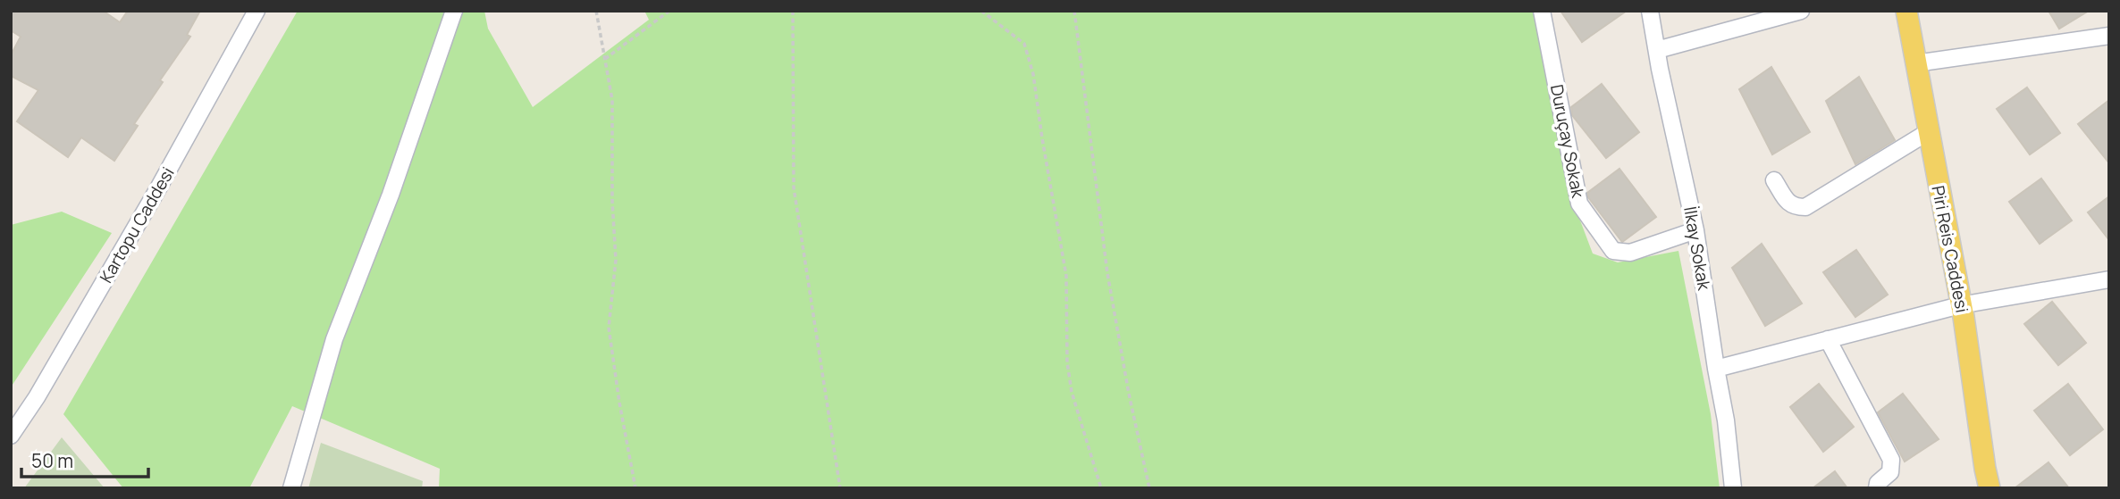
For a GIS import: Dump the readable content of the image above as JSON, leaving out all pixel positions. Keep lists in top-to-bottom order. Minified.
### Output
{"streets":{"main road":["Piri Reis Caddesi"],"street":["Duruçay Sokak","Kartopu Caddesi","İlkay Sokak"]},"crossings":[["Duruçay Sokak","İlkay Sokak"]],"scale_bar":"50 m"}
